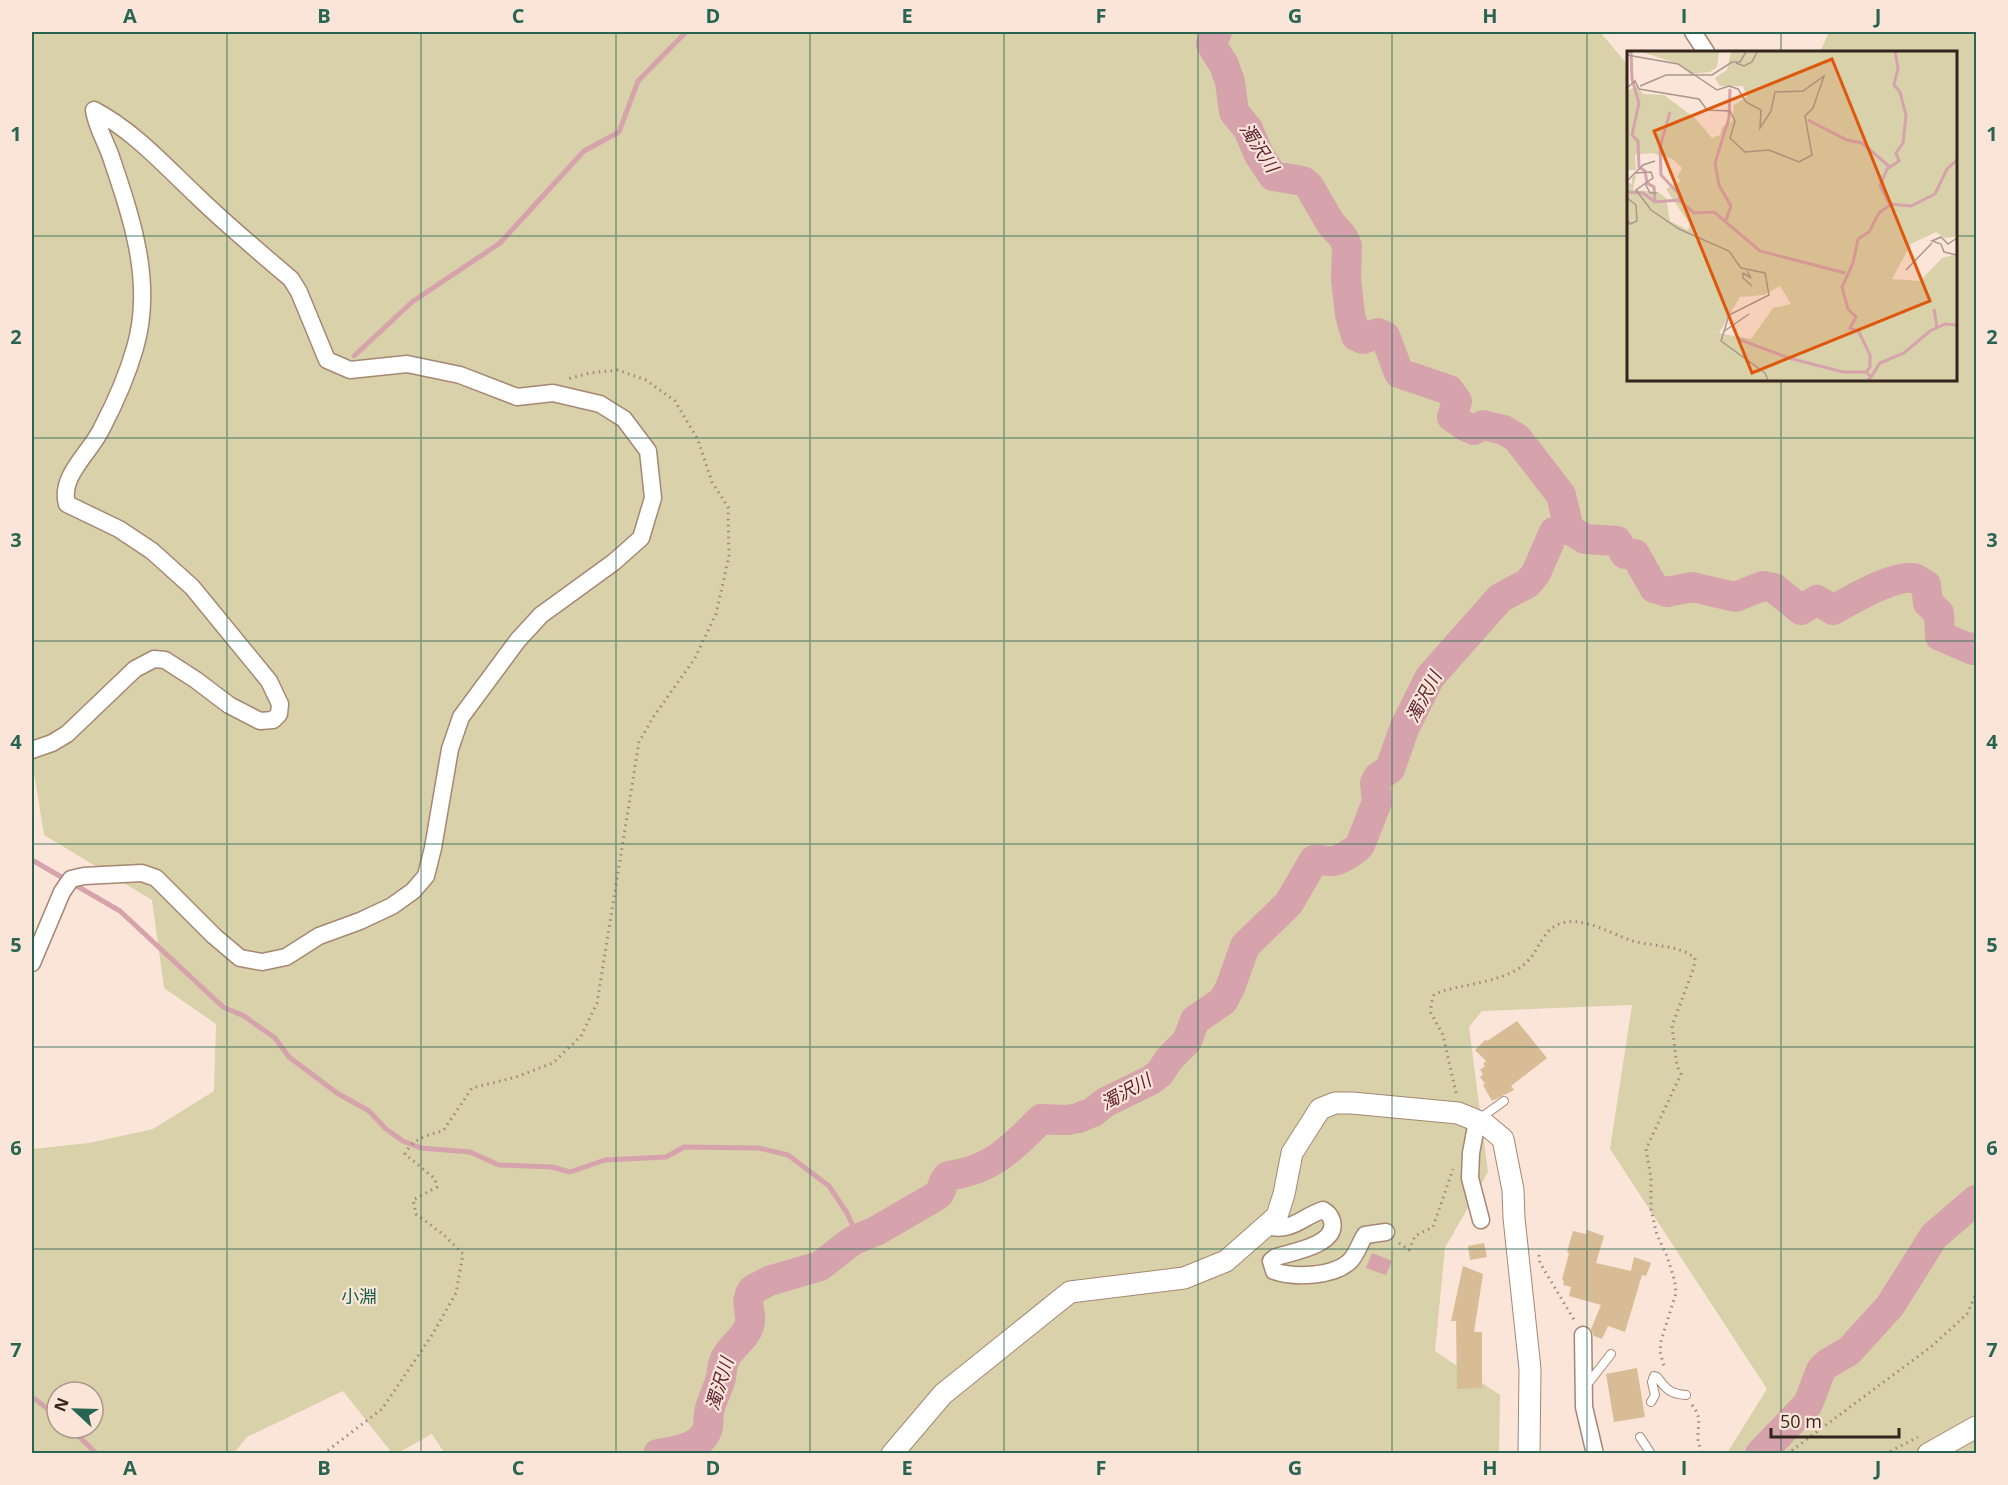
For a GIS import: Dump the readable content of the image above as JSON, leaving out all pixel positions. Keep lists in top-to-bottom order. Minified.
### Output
{"districts":["小淵"],"water":["濁沢川"],"scale_bar":"50 m","north":"left","grid":{"columns":["A","B","C","D","E","F","G","H","I","J"],"rows":["1","2","3","4","5","6","7"]}}
